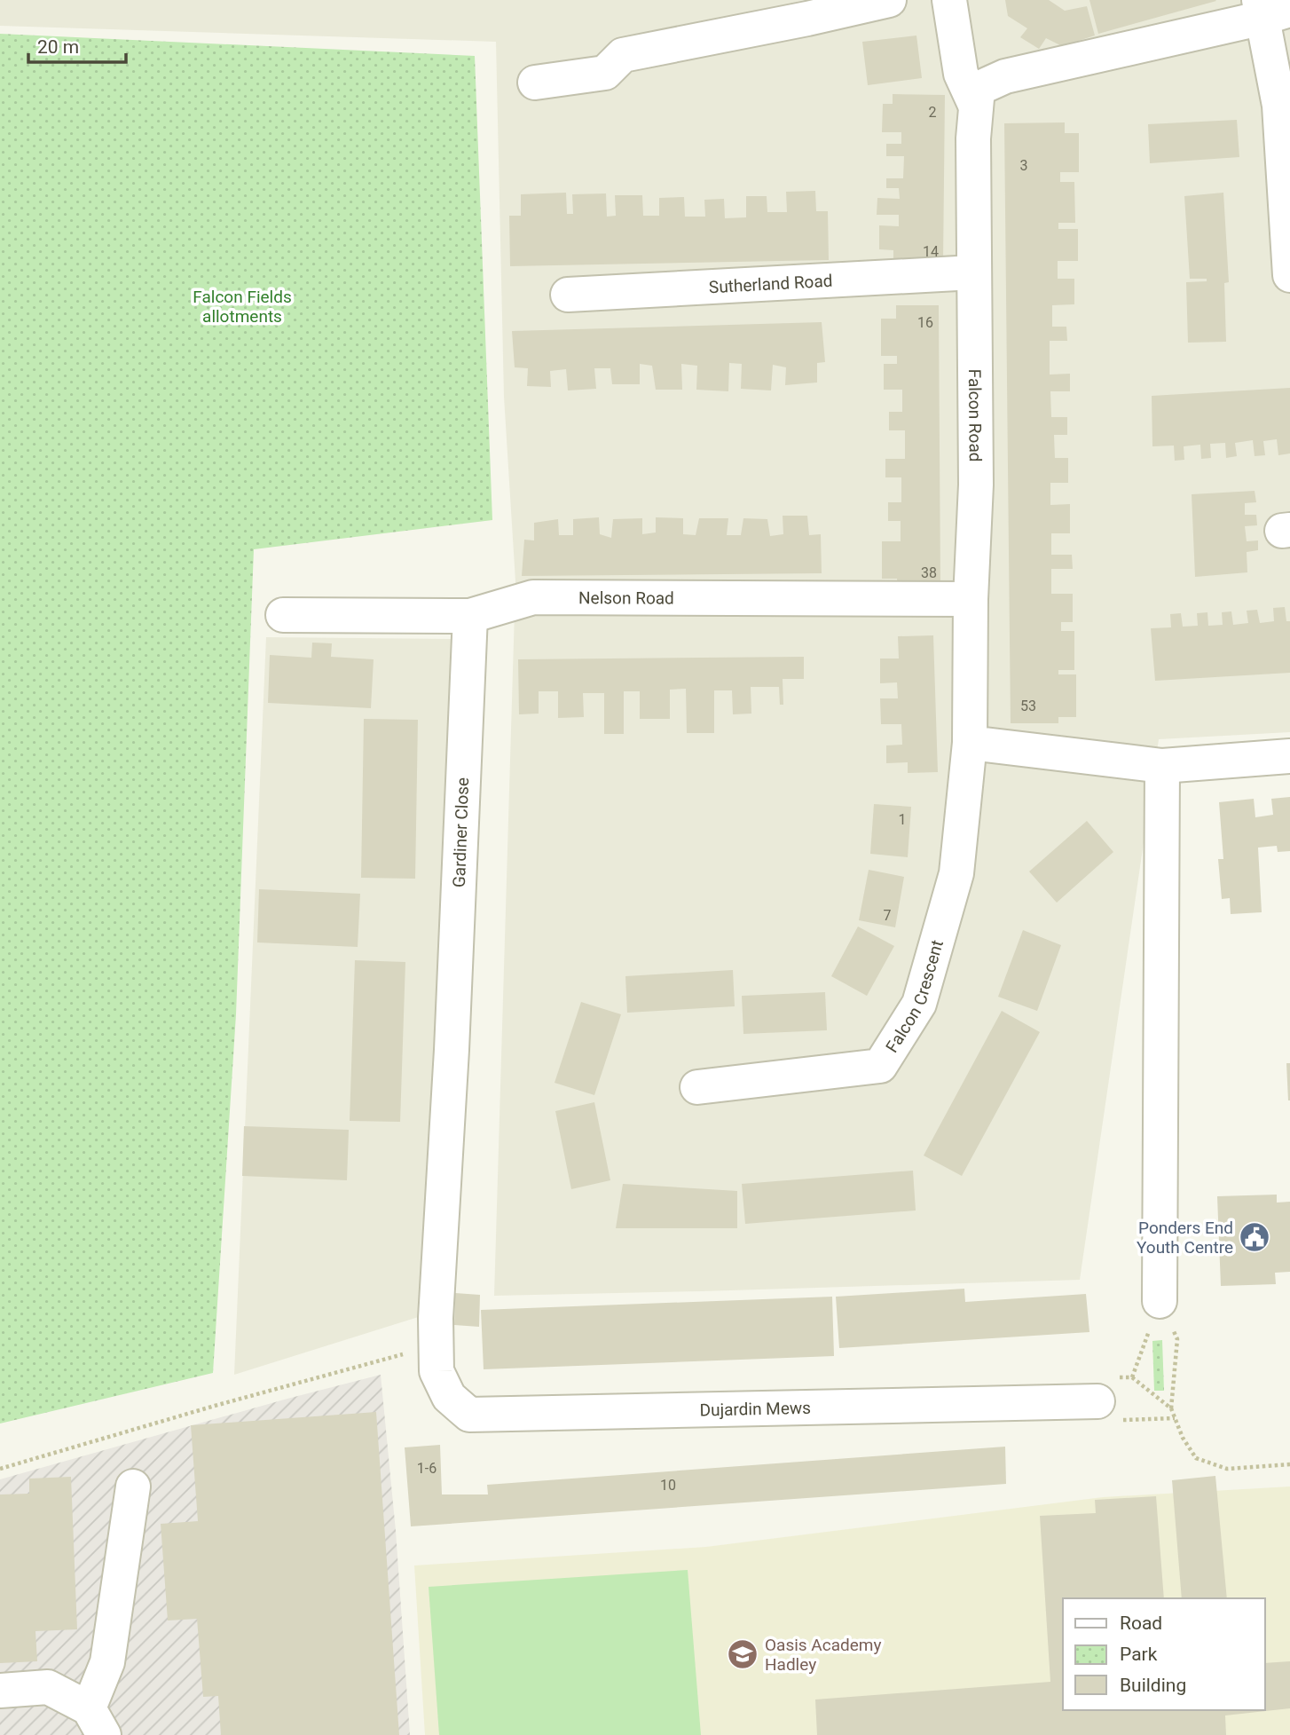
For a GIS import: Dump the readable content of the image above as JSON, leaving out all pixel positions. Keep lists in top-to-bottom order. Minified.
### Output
{"streets":{"street":["Sutherland Road","Falcon Road","Nelson Road","Gardiner Close","Falcon Crescent","Dujardin Mews"]},"crossings":[["Sutherland Road","Falcon Road"],["Falcon Road","Nelson Road"],["Falcon Road","Falcon Crescent"],["Nelson Road","Gardiner Close"],["Gardiner Close","Dujardin Mews"]],"parks":["Falcon Fields allotments"],"places":{"public building":["Ponders End Youth Centre"],"school or university":["Oasis Academy Hadley"]},"house_numbers":["2","3","14","16","38","53","1","7","1-6","10"],"legend":["Road","Park","Building"],"scale_bar":"20 m"}
